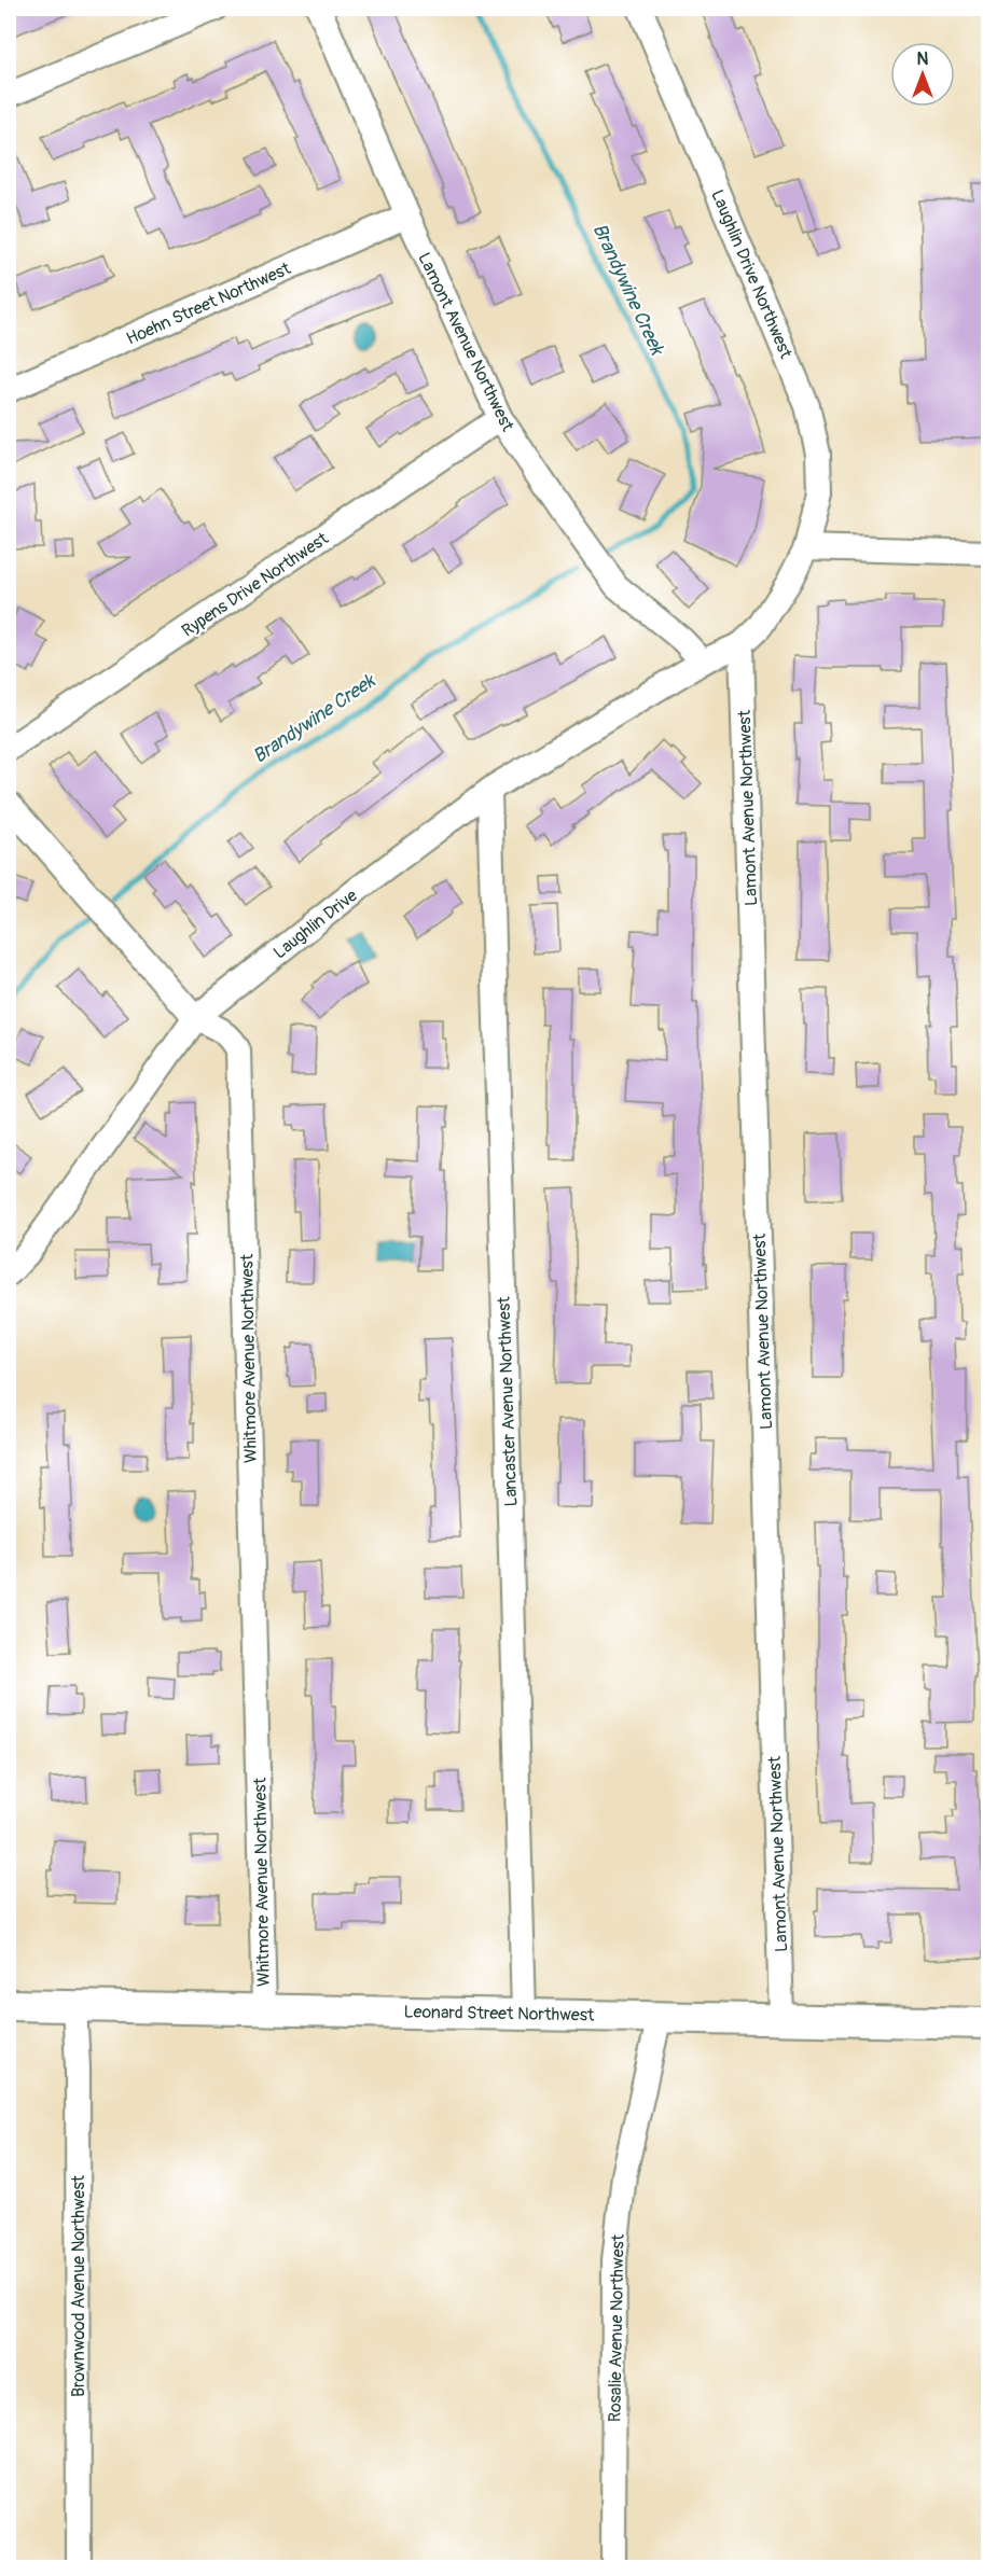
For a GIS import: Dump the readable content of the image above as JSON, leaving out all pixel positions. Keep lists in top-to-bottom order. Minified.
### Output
{"streets":{"main road":["Leonard Street Northwest"],"street":["Laughlin Drive Northwest","Hoehn Street Northwest","Lamont Avenue Northwest","Rypens Drive Northwest","Laughlin Drive","Whitmore Avenue Northwest","Lancaster Avenue Northwest","Brownwood Avenue Northwest","Rosalie Avenue Northwest"]},"crossings":[["Hoehn Street Northwest","Lamont Avenue Northwest"],["Lamont Avenue Northwest","Rypens Drive Northwest"],["Lamont Avenue Northwest","Laughlin Drive"],["Lamont Avenue Northwest","Leonard Street Northwest"],["Laughlin Drive","Whitmore Avenue Northwest"],["Laughlin Drive","Lancaster Avenue Northwest"],["Whitmore Avenue Northwest","Leonard Street Northwest"],["Lancaster Avenue Northwest","Leonard Street Northwest"],["Leonard Street Northwest","Brownwood Avenue Northwest"],["Leonard Street Northwest","Rosalie Avenue Northwest"]],"water":["Brandywine Creek"],"north":"top"}
